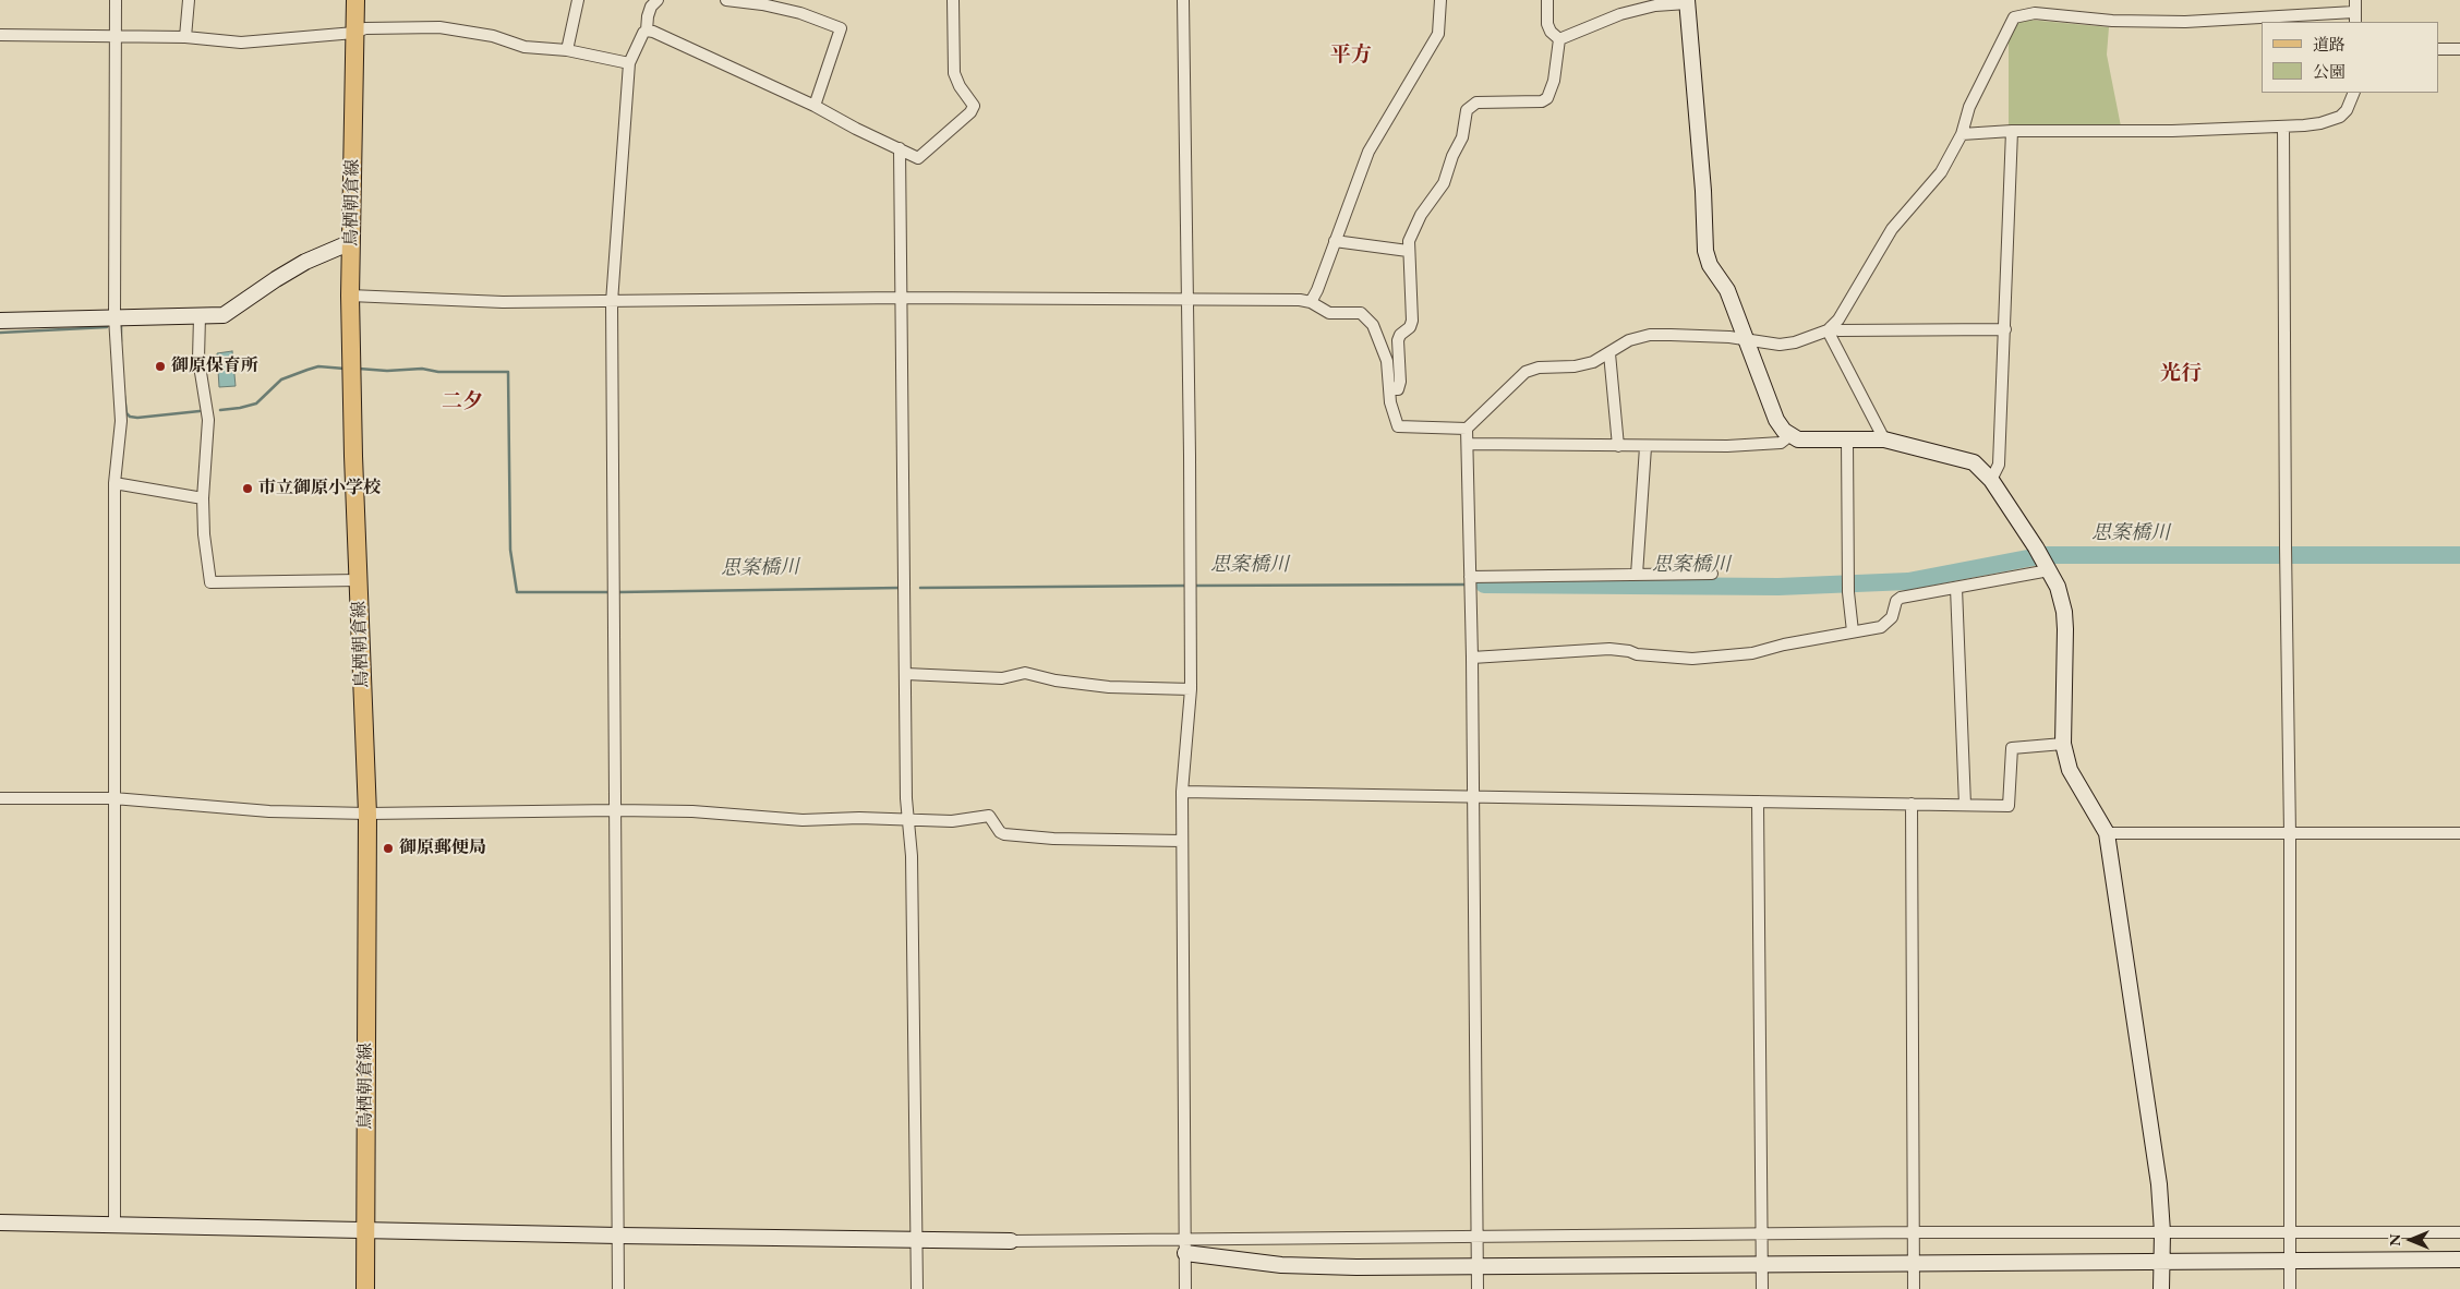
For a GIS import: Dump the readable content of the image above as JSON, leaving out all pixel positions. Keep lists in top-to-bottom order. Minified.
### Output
{"streets":{"main road":["鳥栖朝倉線"]},"districts":["平方","光行","二夕"],"water":["思案橋川"],"places":["御原保育所","市立御原小学校","御原郵便局"],"legend":["道路","公園"],"north":"left"}
